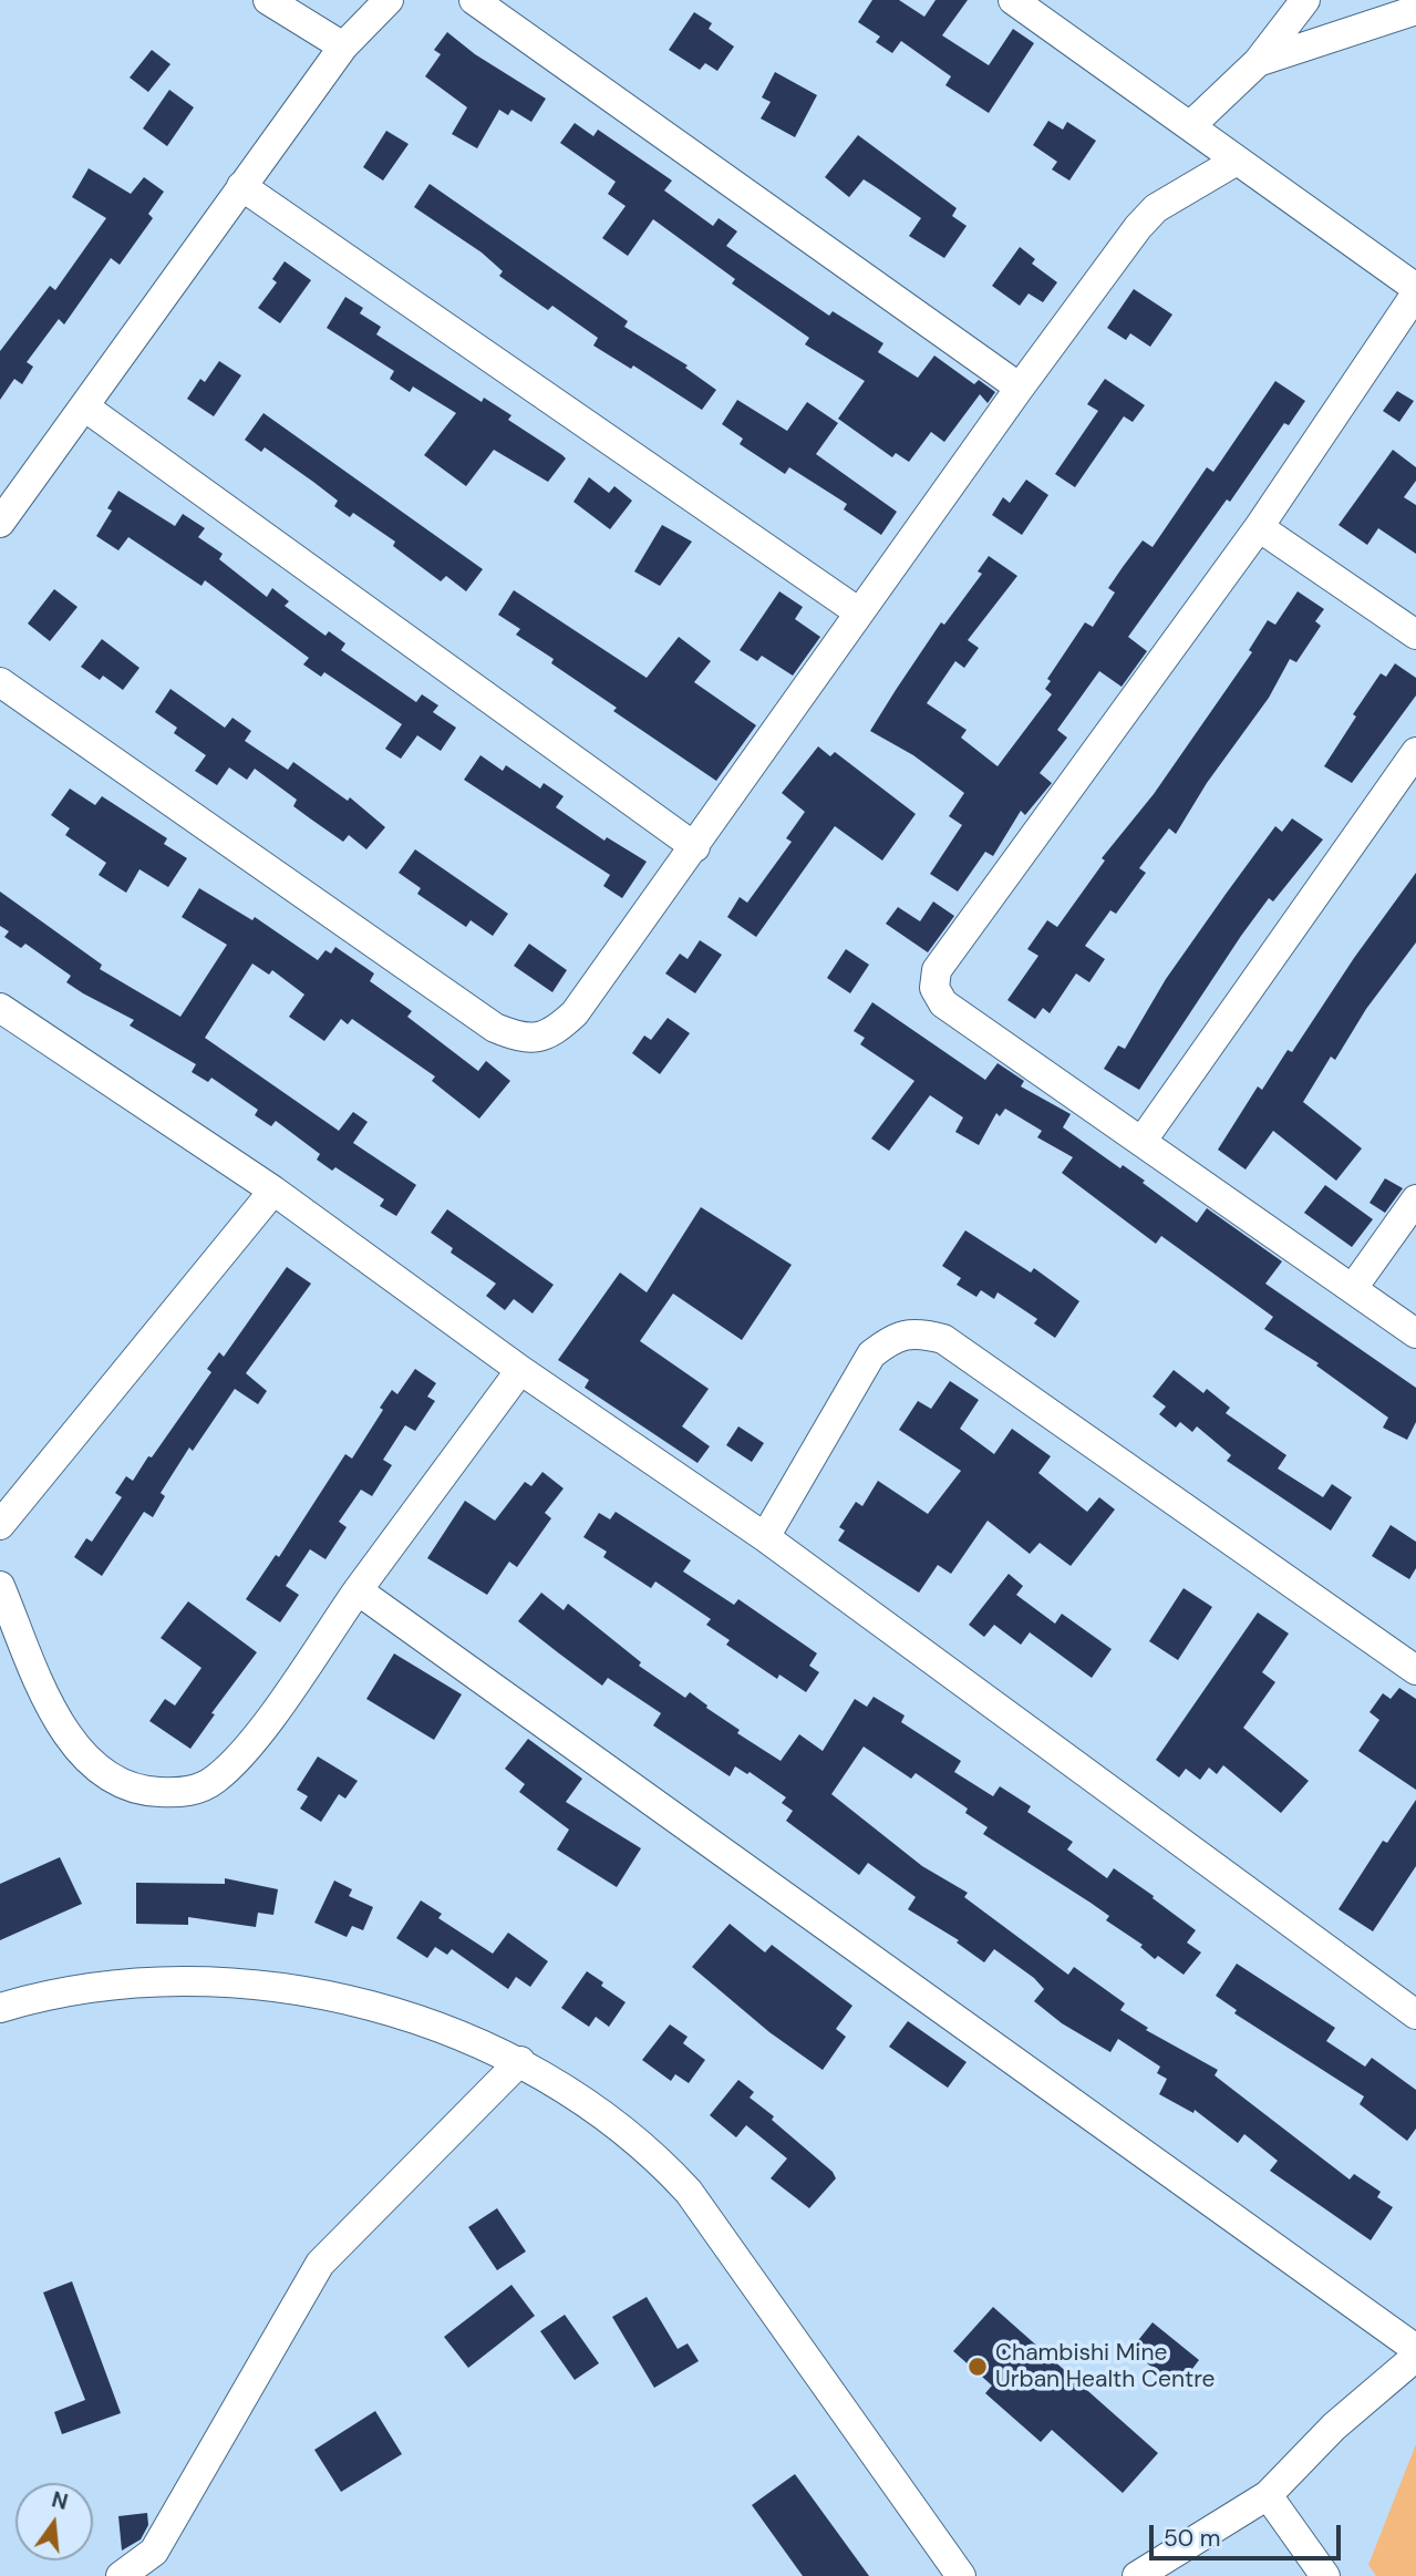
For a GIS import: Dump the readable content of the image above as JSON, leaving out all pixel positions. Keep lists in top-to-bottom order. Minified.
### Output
{"places":["Chambishi Mine Urban Health Centre"],"scale_bar":"50 m","north":"top"}
